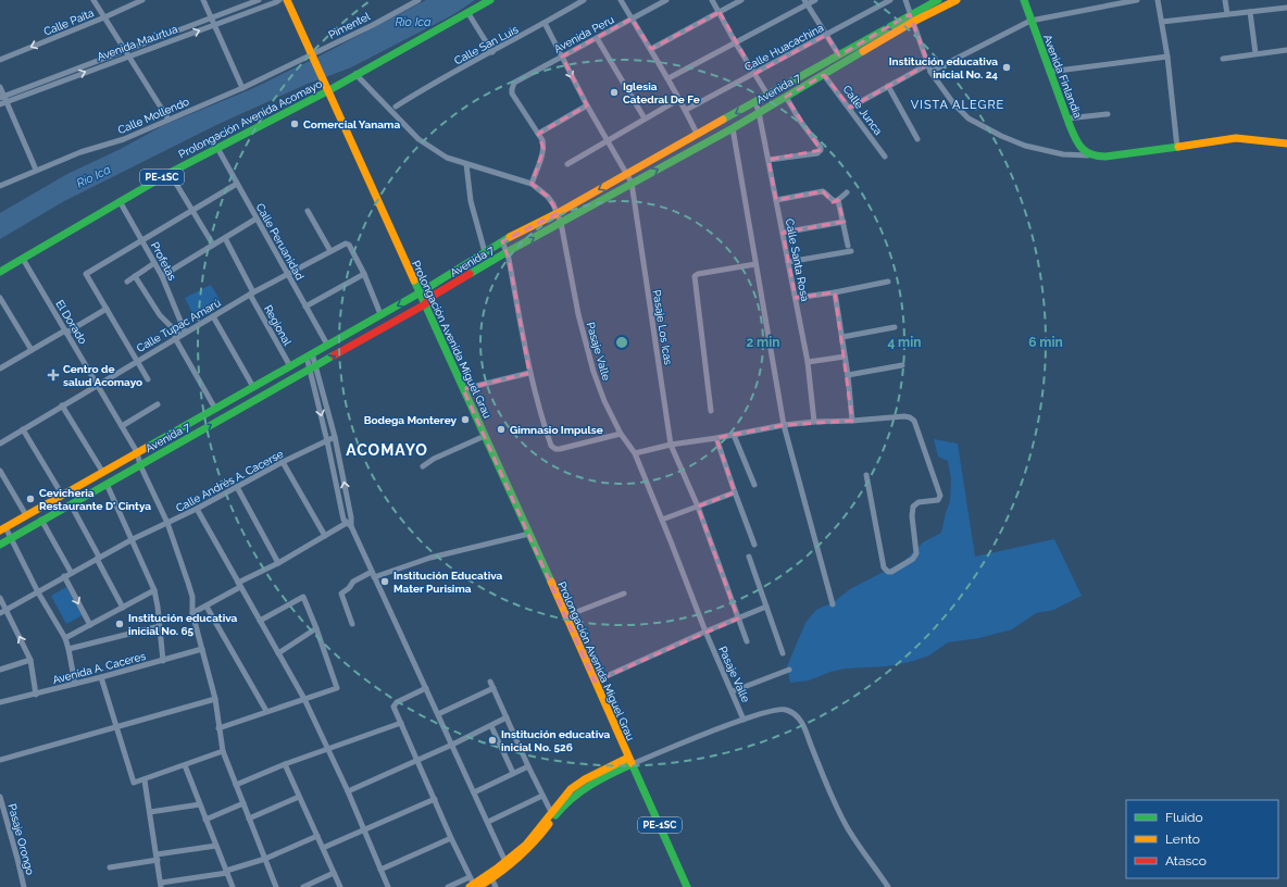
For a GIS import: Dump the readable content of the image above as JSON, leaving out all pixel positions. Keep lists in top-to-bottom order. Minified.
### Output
{"streets":{"street":["Calle Paita","Pimentel","Avenida Peru","Avenida Maúrtua","Calle San Luis","Calle Huacachina","Avenida Finlandia","Avenida 7","Calle Junca","Calle Mollendo","Prolongación Avenida Acomayo","PE-1SC","Calle Peruanidad","Calle Santa Rosa","Profetas","El Dorado","Calle Tupac Amarú","Regional","Pasaje Los Icas","Prolongación Avenida Miguel Grau","Pasaje Valle","Calle Andrés A. Cacerse","Avenida A. Caceres","Pasaje Orongo"]},"crossings":[["Pimentel","Calle Mollendo"],["Pimentel","Prolongación Avenida Miguel Grau"],["Avenida Peru","Pasaje Los Icas"],["Calle San Luis","Pasaje Los Icas"],["Avenida 7","Calle Junca"],["Avenida 7","Calle Peruanidad"],["Avenida 7","Calle Santa Rosa"],["Avenida 7","Profetas"],["Avenida 7","El Dorado"],["Avenida 7","Regional"],["Avenida 7","Pasaje Los Icas"],["Avenida 7","Prolongación Avenida Miguel Grau"],["Avenida 7","Pasaje Valle"],["Calle Mollendo","Prolongación Avenida Miguel Grau"],["Prolongación Avenida Acomayo","Calle Peruanidad"],["Prolongación Avenida Acomayo","Profetas"],["Prolongación Avenida Acomayo","El Dorado"],["Prolongación Avenida Acomayo","Prolongación Avenida Miguel Grau"],["Prolongación Avenida Acomayo","Pasaje Valle"],["PE-1SC","Prolongación Avenida Miguel Grau"],["Calle Peruanidad","Calle Tupac Amarú"],["Profetas","Calle Tupac Amarú"],["El Dorado","Calle Tupac Amarú"],["El Dorado","Calle Andrés A. Cacerse"],["El Dorado","Avenida A. Caceres"],["Calle Tupac Amarú","Regional"]],"one_way":["Calle Paita"],"districts":["VISTA ALEGRE","ACOMAYO"],"water":["Río Ica"],"places":{"other":["Institución educativa inicial No. 24","Iglesia Catedral De Fe","Comercial Yanama","Bodega Monterey","Gimnasio Impulse","Cevicheria Restaurante D' Cintya","Institución Educativa Mater Purisima","Institución educativa inicial No. 65","Institución educativa inicial No. 526"],"health":["Centro de salud Acomayo"]},"legend":["Fluido","Lento","Atasco"],"rings":["2 min","4 min","6 min"]}
